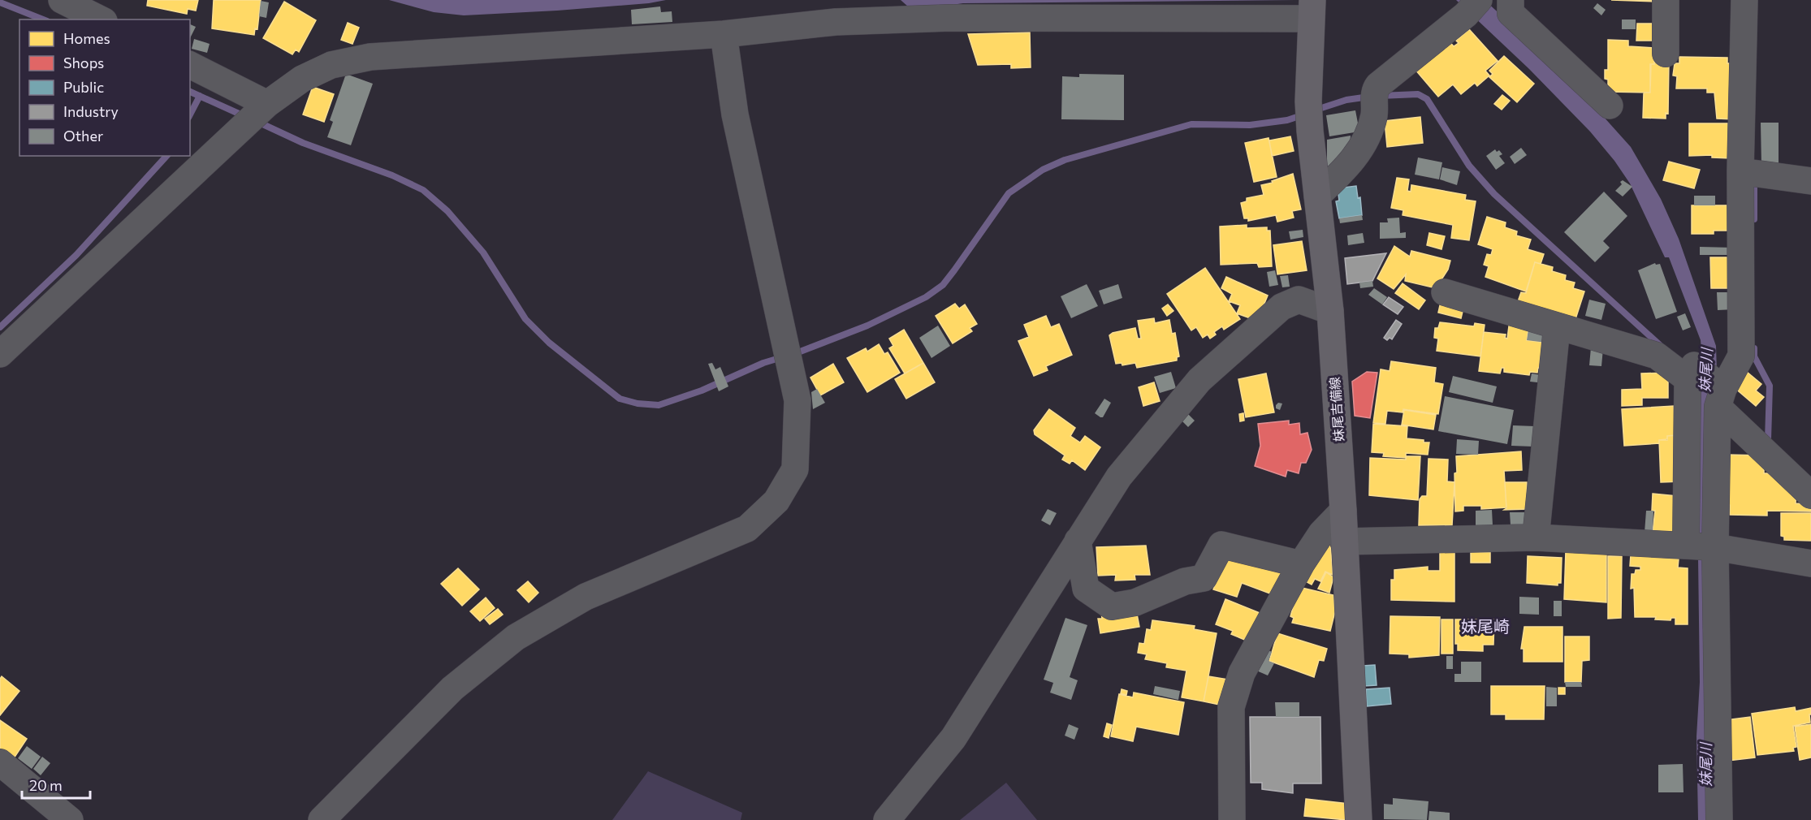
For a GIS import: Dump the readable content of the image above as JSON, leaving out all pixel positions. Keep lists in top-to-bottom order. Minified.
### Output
{"streets":{"main road":["妹尾吉備線"]},"districts":["妹尾崎"],"water":["妹尾川"],"legend":["Homes","Shops","Public","Industry","Other"],"scale_bar":"20 m"}
